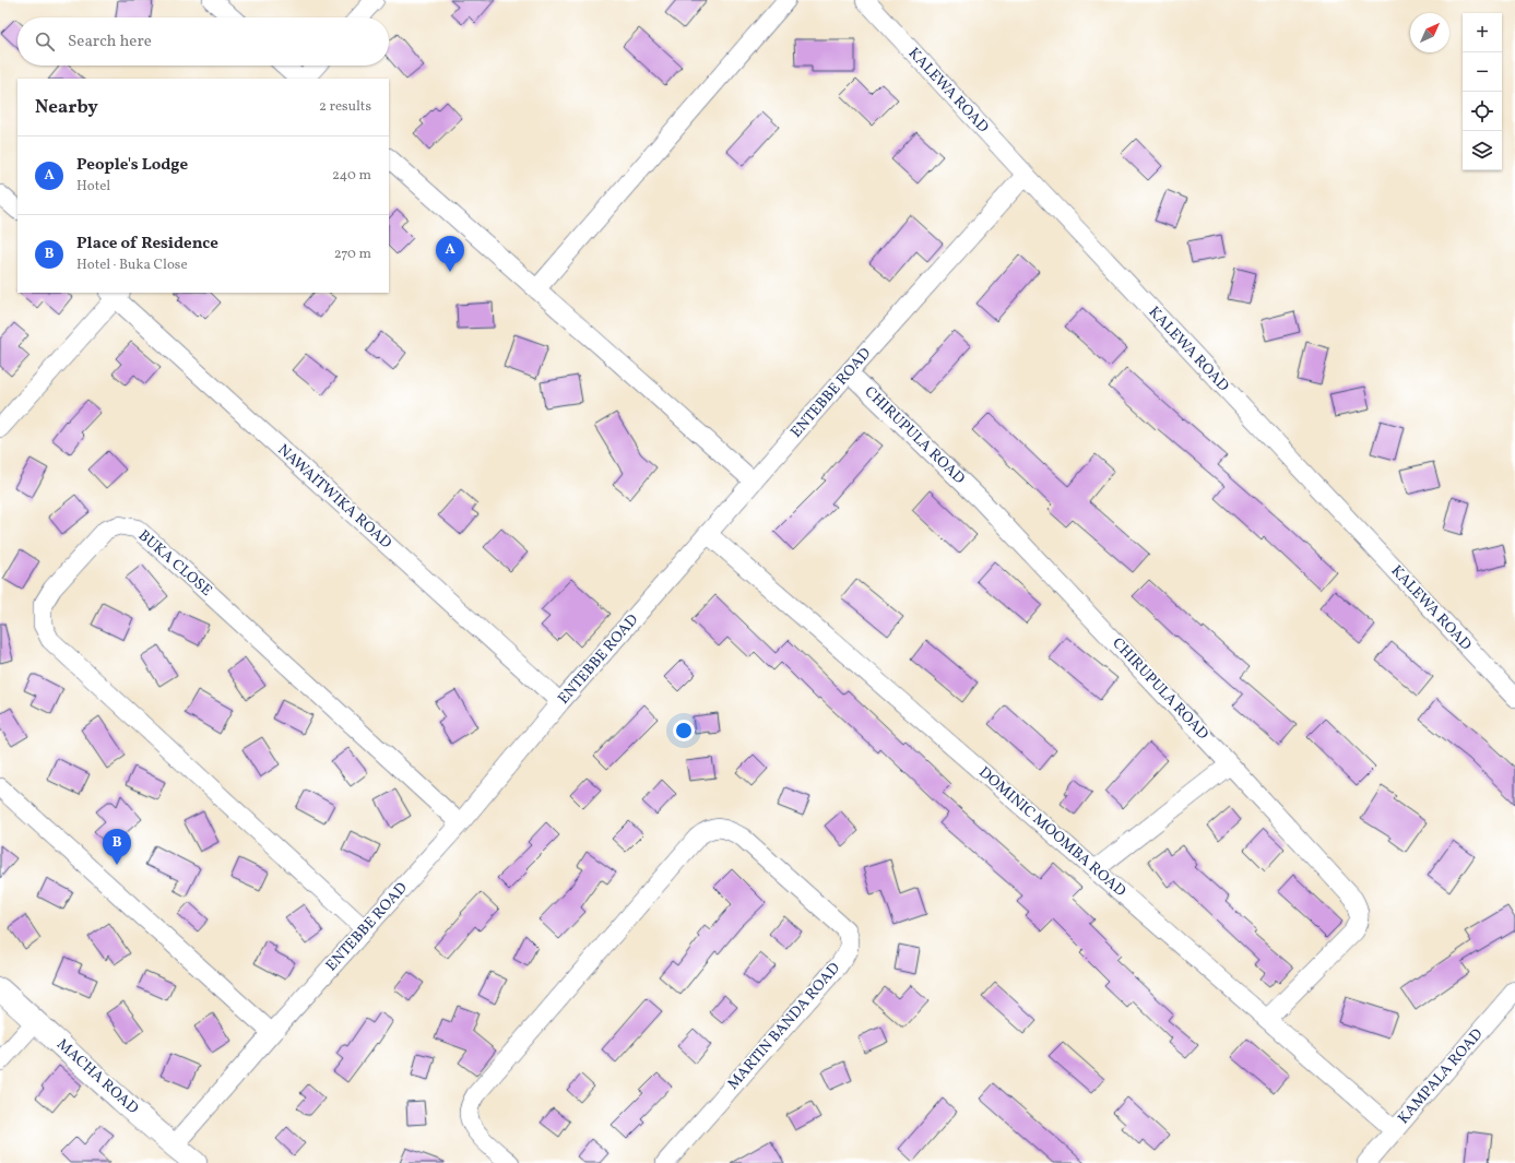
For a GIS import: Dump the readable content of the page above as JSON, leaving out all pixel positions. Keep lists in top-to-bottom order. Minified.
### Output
{"streets":{"main road":["MACHA ROAD"],"street":["KALEWA ROAD","ENTEBBE ROAD","CHIRUPULA ROAD","NAWAITWIKA ROAD","BUKA CLOSE","DOMINIC MOOMBA ROAD","MARTIN BANDA ROAD","KAMPALA ROAD"]},"crossings":[["KALEWA ROAD","ENTEBBE ROAD"],["ENTEBBE ROAD","CHIRUPULA ROAD"],["ENTEBBE ROAD","NAWAITWIKA ROAD"],["ENTEBBE ROAD","BUKA CLOSE"],["ENTEBBE ROAD","DOMINIC MOOMBA ROAD"],["ENTEBBE ROAD","MACHA ROAD"],["CHIRUPULA ROAD","DOMINIC MOOMBA ROAD"],["DOMINIC MOOMBA ROAD","KAMPALA ROAD"]],"north":"top right","page":{"map_buttons":["+","−"],"search":"Search here","heading":["Nearby","2 results"],"list":[{"mark":"A","name":"People's Lodge","note":"Hotel","value":"240 m"},{"mark":"B","name":"Place of Residence","note":"Hotel · Buka Close","value":"270 m"}],"pins":["A","B"]}}
